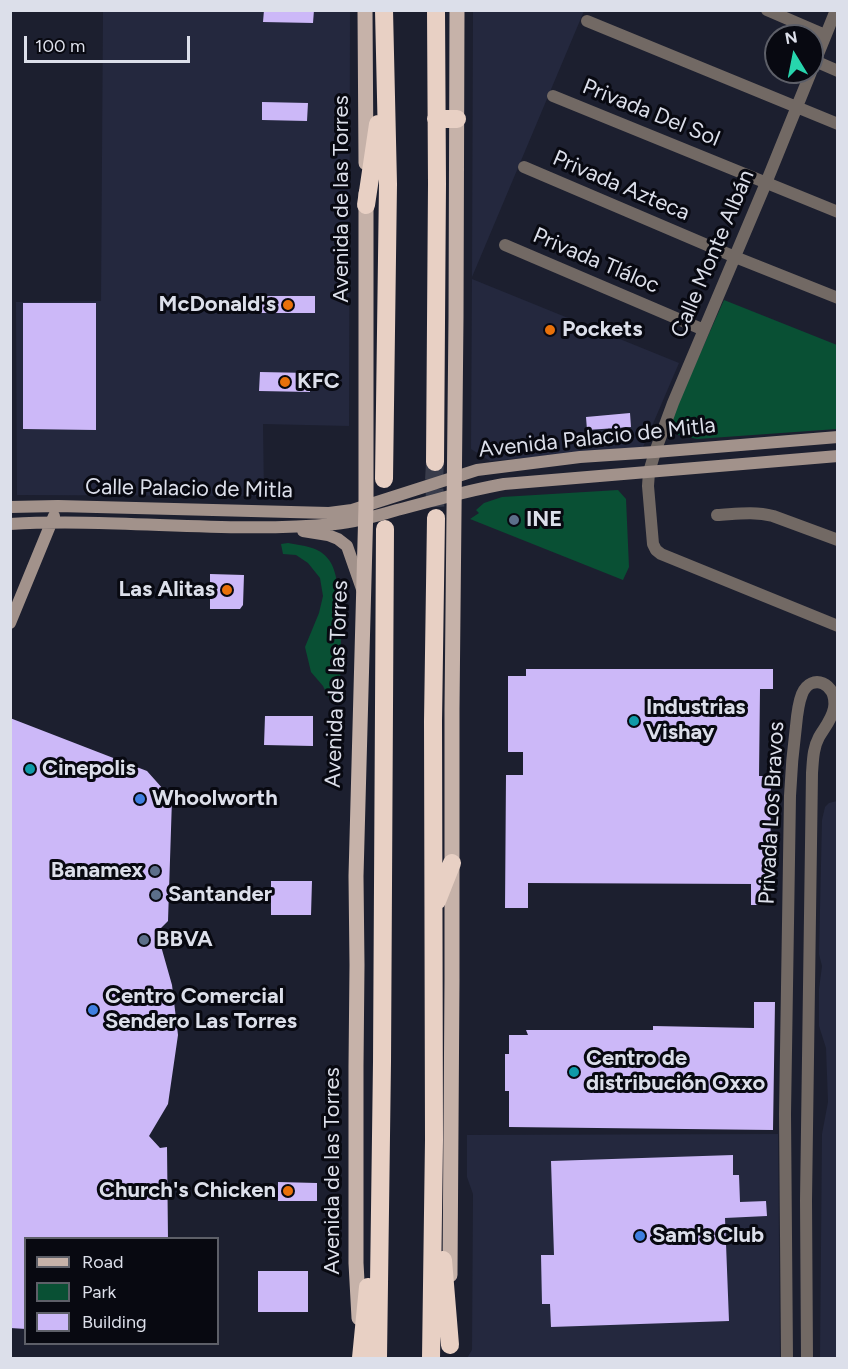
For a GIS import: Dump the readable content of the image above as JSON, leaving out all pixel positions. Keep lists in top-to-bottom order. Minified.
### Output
{"streets":{"highway":["Avenida de las Torres"],"main road":["Avenida Palacio de Mitla","Calle Palacio de Mitla"],"street":["Privada Del Sol","Privada Azteca","Calle Monte Albán","Privada Tláloc","Privada Los Bravos"]},"crossings":[["Privada Del Sol","Calle Monte Albán"],["Privada Azteca","Calle Monte Albán"],["Avenida de las Torres","Avenida Palacio de Mitla"],["Avenida de las Torres","Calle Palacio de Mitla"],["Calle Monte Albán","Privada Tláloc"],["Calle Monte Albán","Avenida Palacio de Mitla"],["Avenida Palacio de Mitla","Calle Palacio de Mitla"]],"places":["McDonald's","Pockets","KFC","INE","Las Alitas","Industrias Vishay","Cinepolis","Whoolworth","Banamex","Santander","BBVA","Centro Comercial Sendero Las Torres","Centro de distribución Oxxo","Church's Chicken","Sam's Club"],"legend":["Road","Park","Building"],"scale_bar":"100 m","north":"top"}
